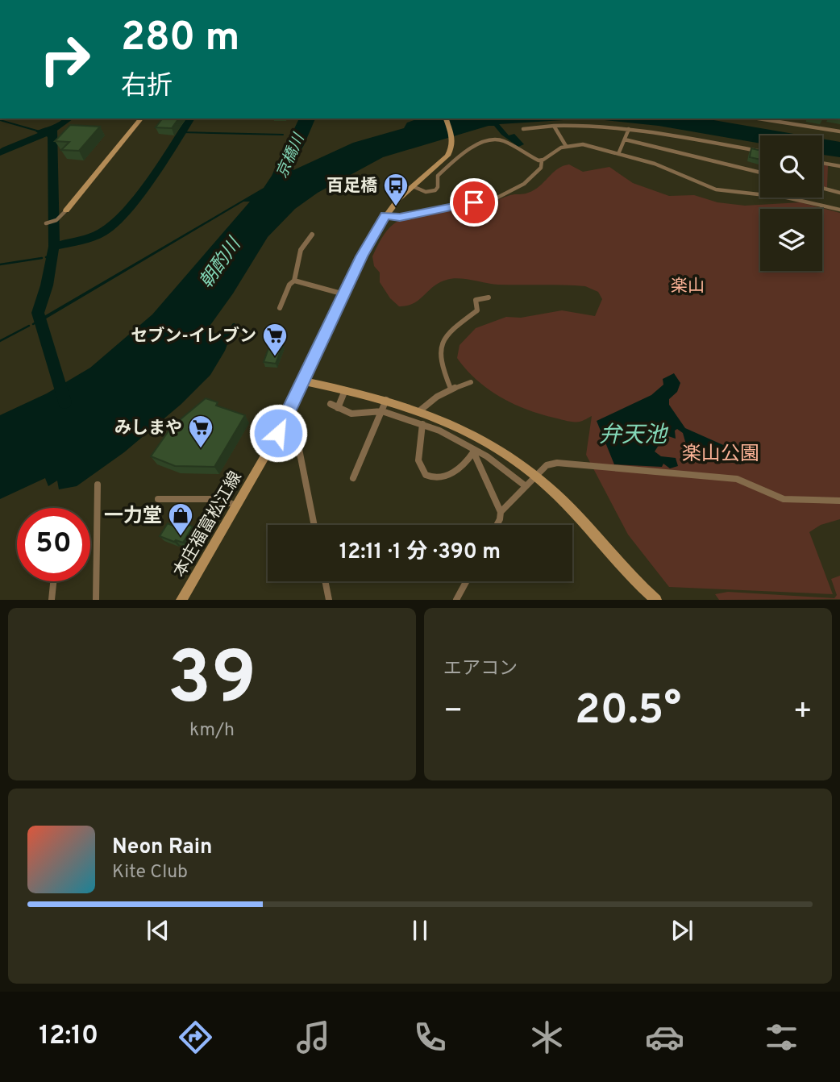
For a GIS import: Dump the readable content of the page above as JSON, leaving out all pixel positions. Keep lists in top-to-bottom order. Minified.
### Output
{"streets":{"main road":["本庄福富松江線"]},"water":["京橋川","朝酌川","弁天池"],"parks":["楽山","楽山公園"],"places":{"bus stop":["百足橋"],"supermarket":["セブン-イレブン","みしまや"],"shop":["一力堂"]},"page":{"turn":["280 m","右折"],"limit":"50","trip":"12:11 · 1 分 · 390 m","tile":[["39","km/h"],"エアコン"],"heat":["−","20.5°","+"],"song":["Neon Rain","Kite Club"],"tabs":"12:10"}}
